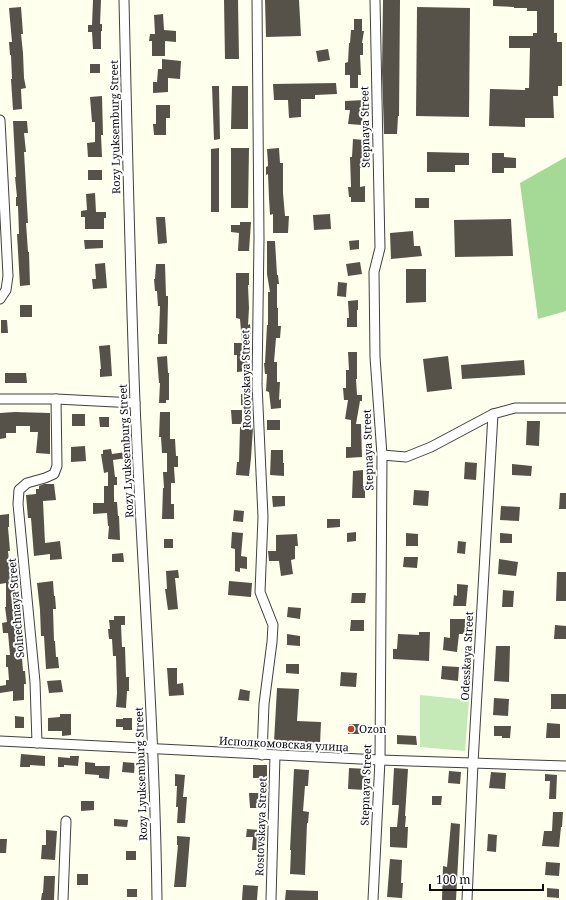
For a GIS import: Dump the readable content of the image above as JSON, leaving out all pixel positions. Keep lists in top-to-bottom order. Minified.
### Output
{"streets":{"street":["Rozy Lyuksemburg Street","Stepnaya Street","Rostovskaya Street","Solnechnaya Street","Odesskaya Street","Исполкомовская улица"]},"crossings":[["Rozy Lyuksemburg Street","Исполкомовская улица"],["Stepnaya Street","Исполкомовская улица"],["Rostovskaya Street","Исполкомовская улица"],["Solnechnaya Street","Исполкомовская улица"],["Odesskaya Street","Исполкомовская улица"]],"places":["Ozon"],"scale_bar":"100 m"}
